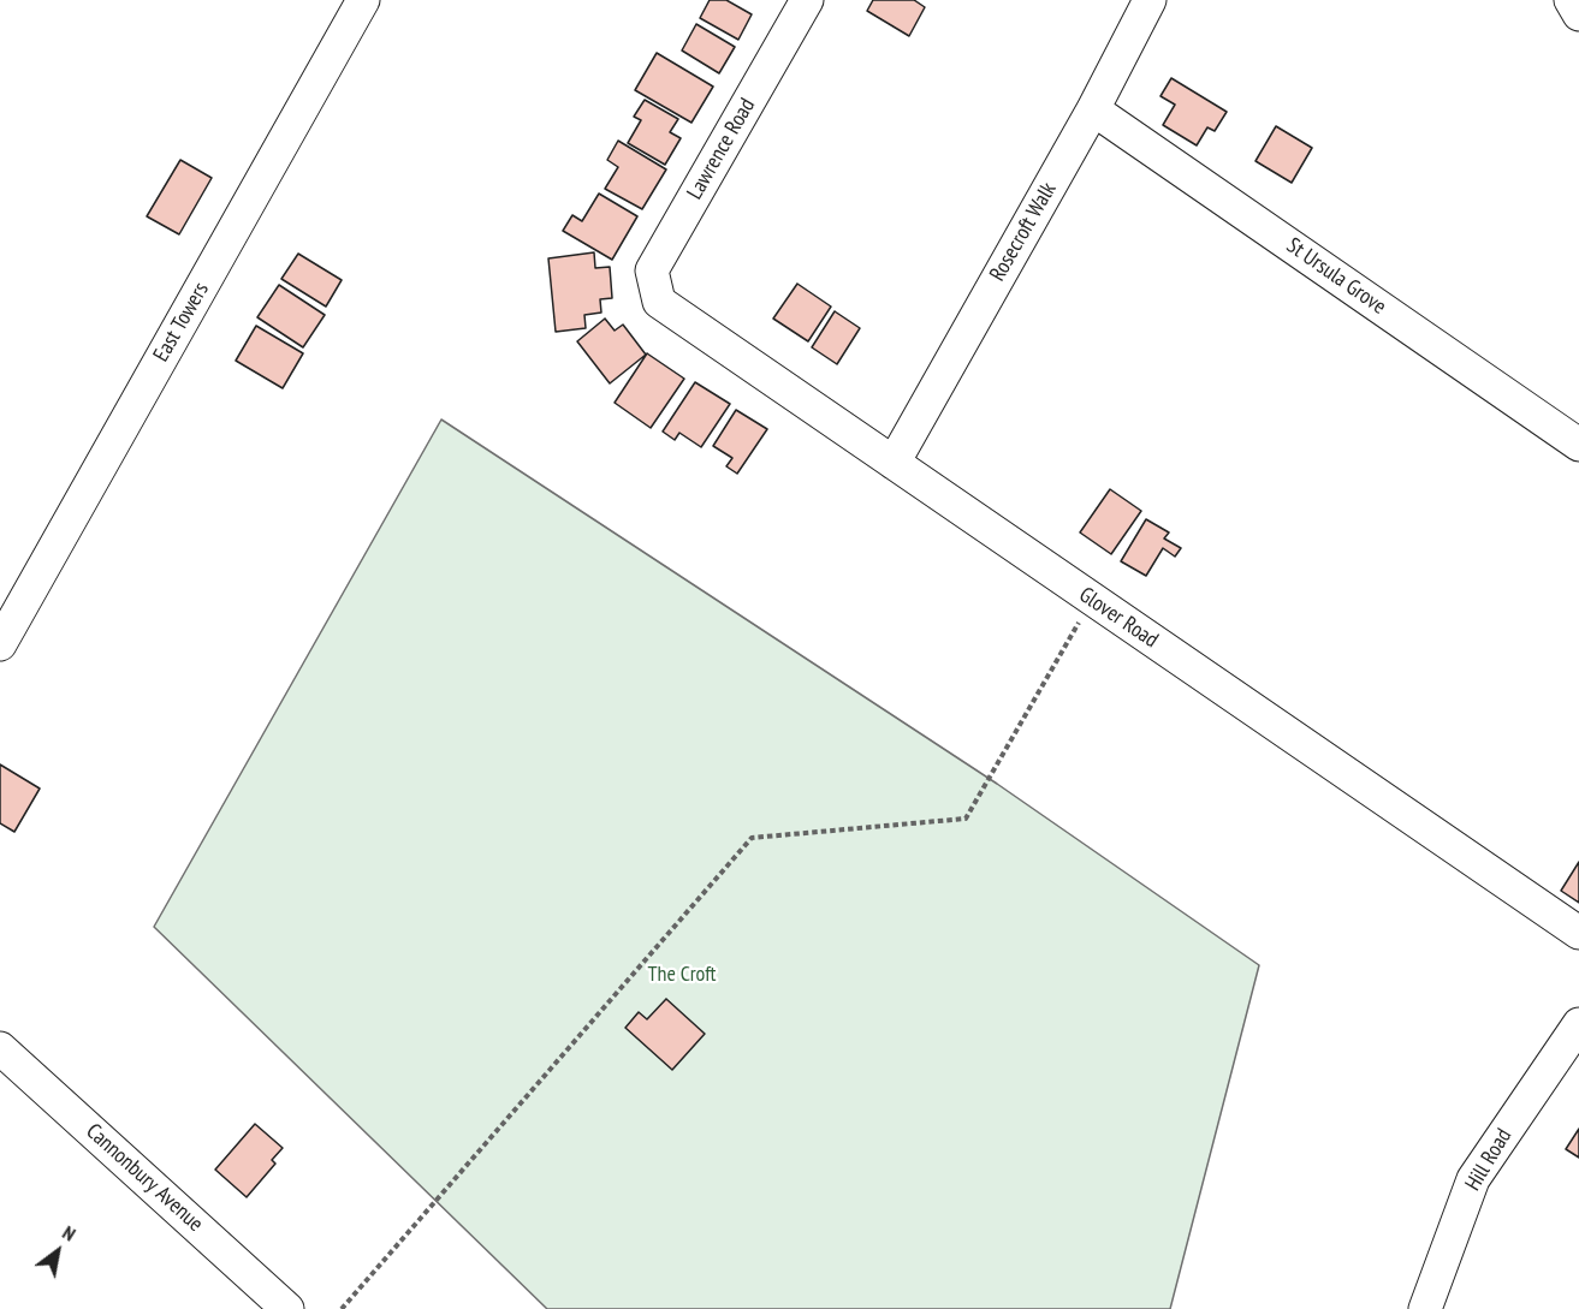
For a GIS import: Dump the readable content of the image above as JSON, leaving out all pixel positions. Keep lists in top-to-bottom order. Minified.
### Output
{"streets":{"street":["Lawrence Road","Rosecroft Walk","St Ursula Grove","East Towers","Glover Road","Hill Road","Cannonbury Avenue"]},"crossings":[["Lawrence Road","Glover Road"],["Rosecroft Walk","St Ursula Grove"],["Rosecroft Walk","Glover Road"]],"parks":["The Croft"],"north":"top right"}
